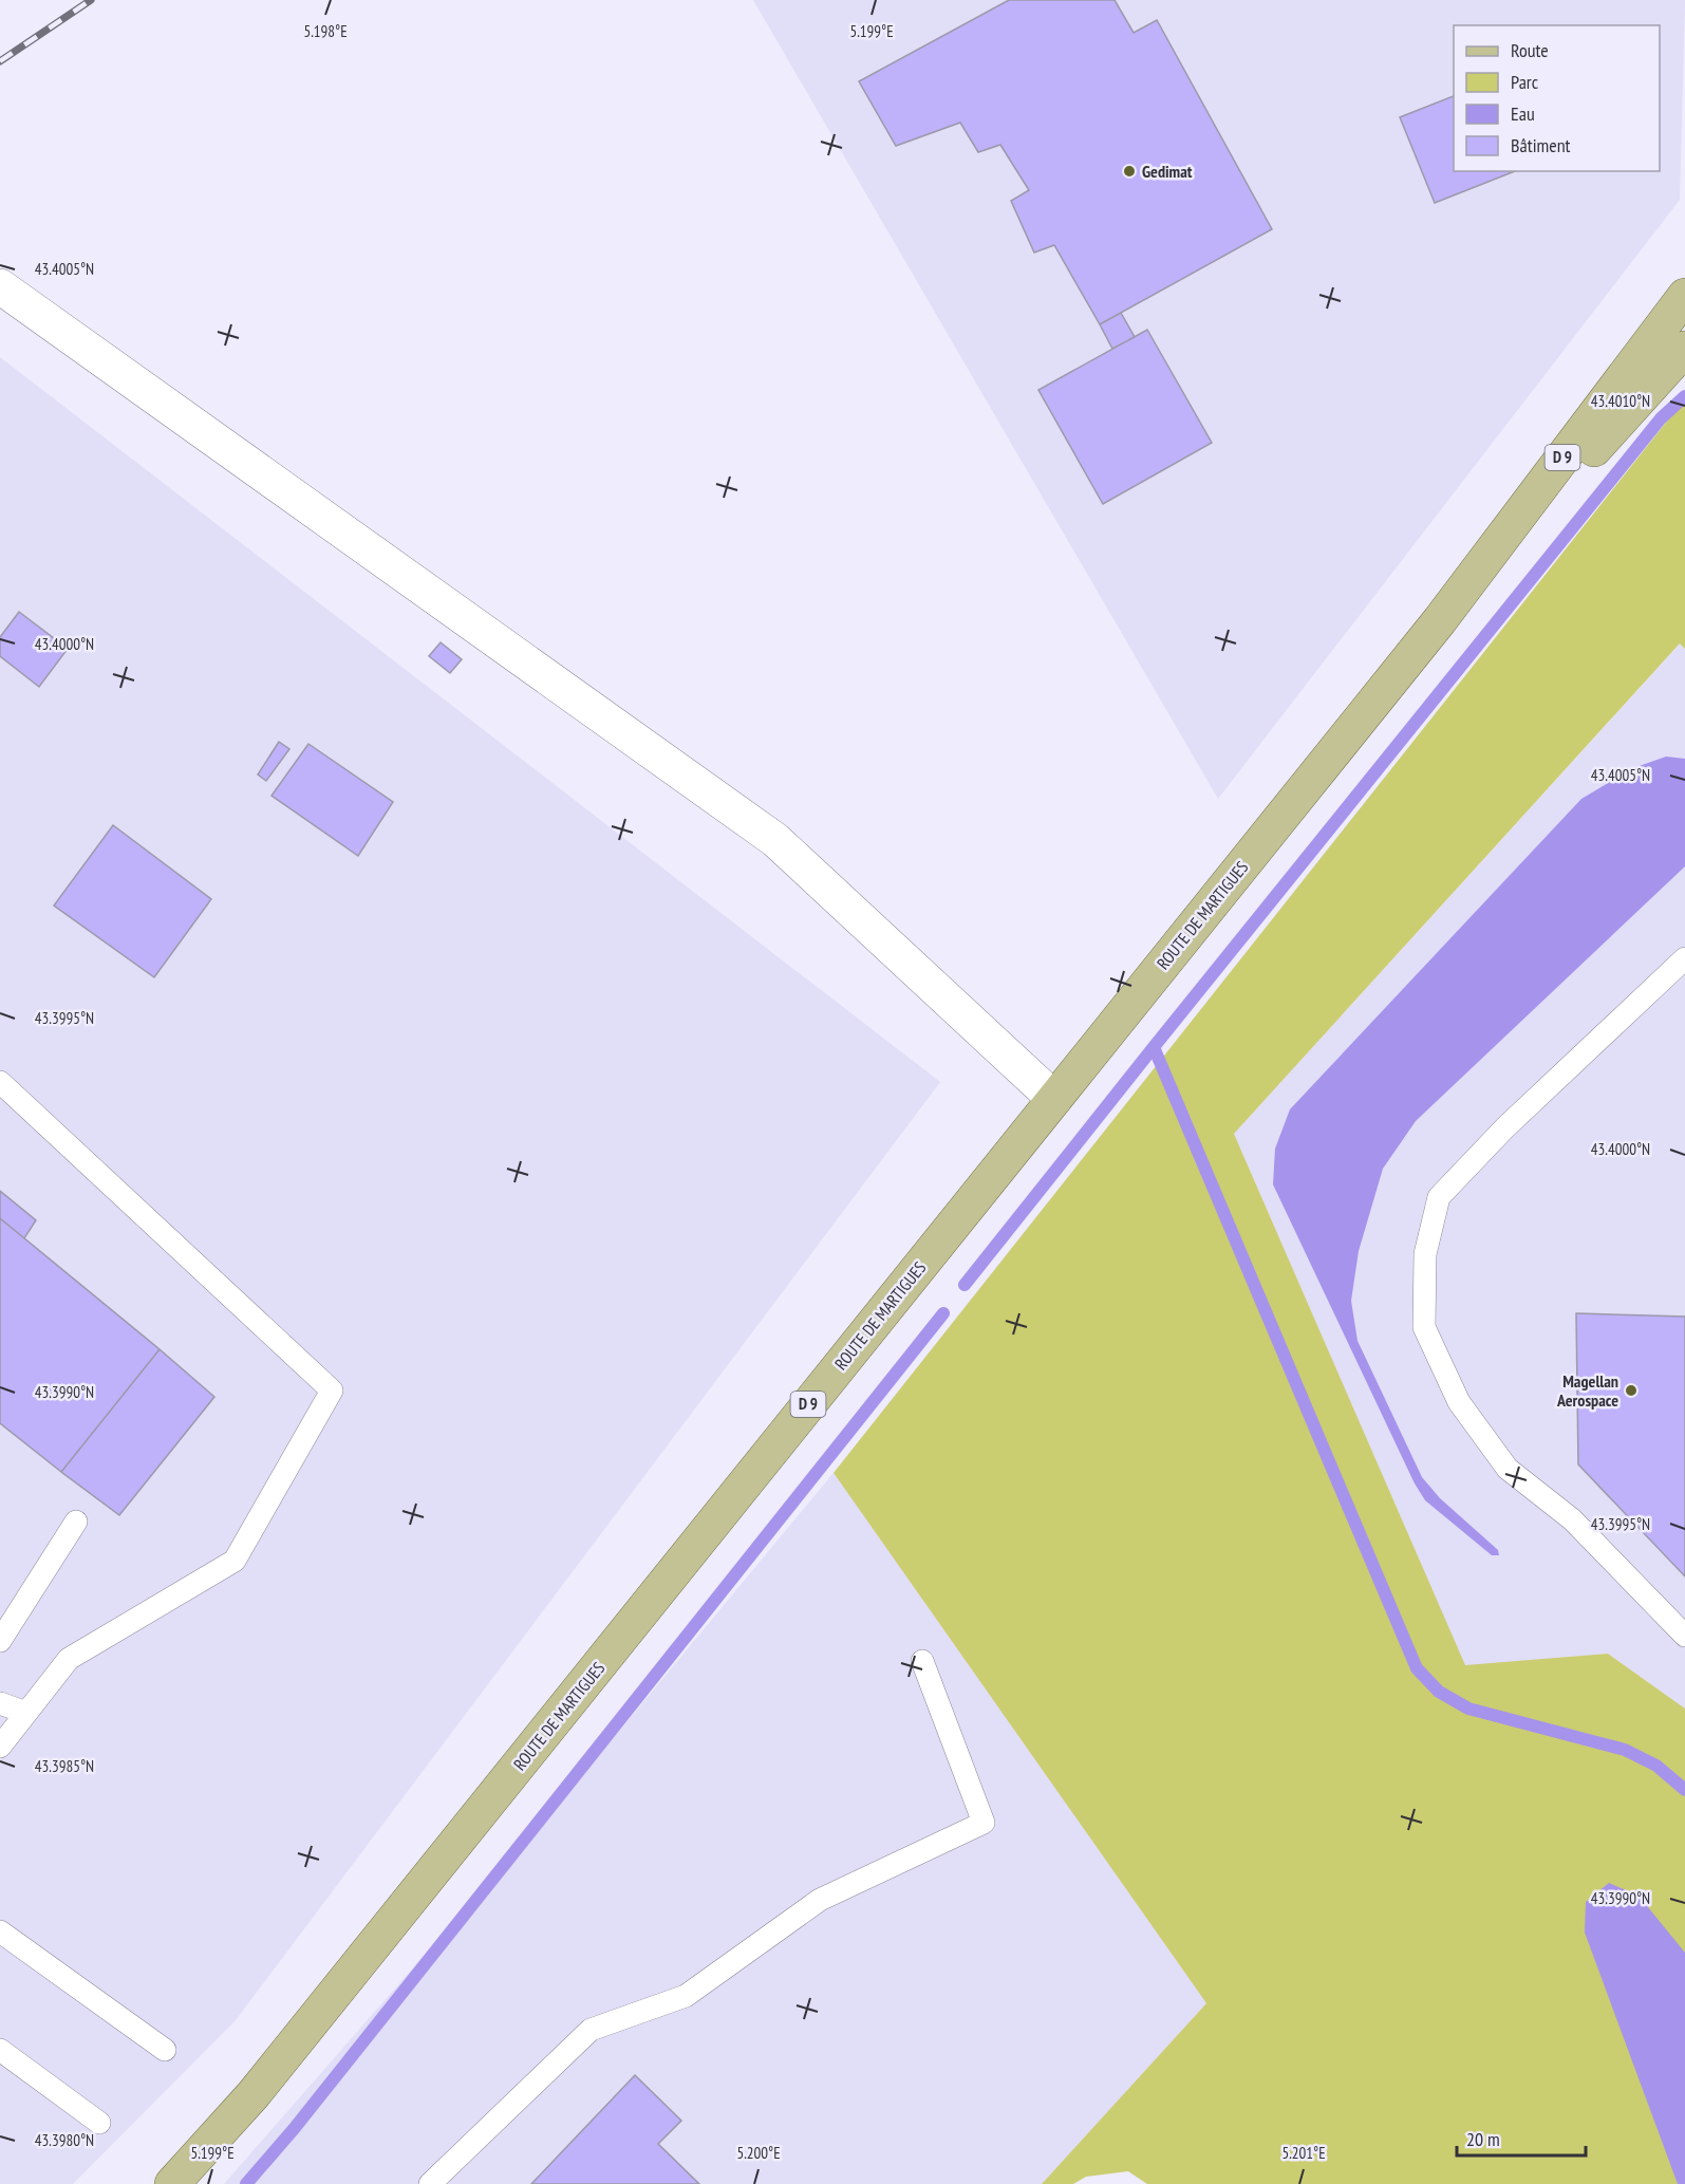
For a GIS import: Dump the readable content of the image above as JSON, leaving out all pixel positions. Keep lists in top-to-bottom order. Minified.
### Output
{"streets":{"main road":["D 9","ROUTE DE MARTIGUES"]},"places":["Gedimat","Magellan Aerospace"],"legend":["Route","Parc","Eau","Bâtiment"],"scale_bar":"20 m","coordinates":["5.198°E","5.199°E","43.4005°N","43.4010°N","43.4000°N","43.3995°N","43.3990°N","43.3985°N","43.3980°N","5.200°E","5.201°E"]}
